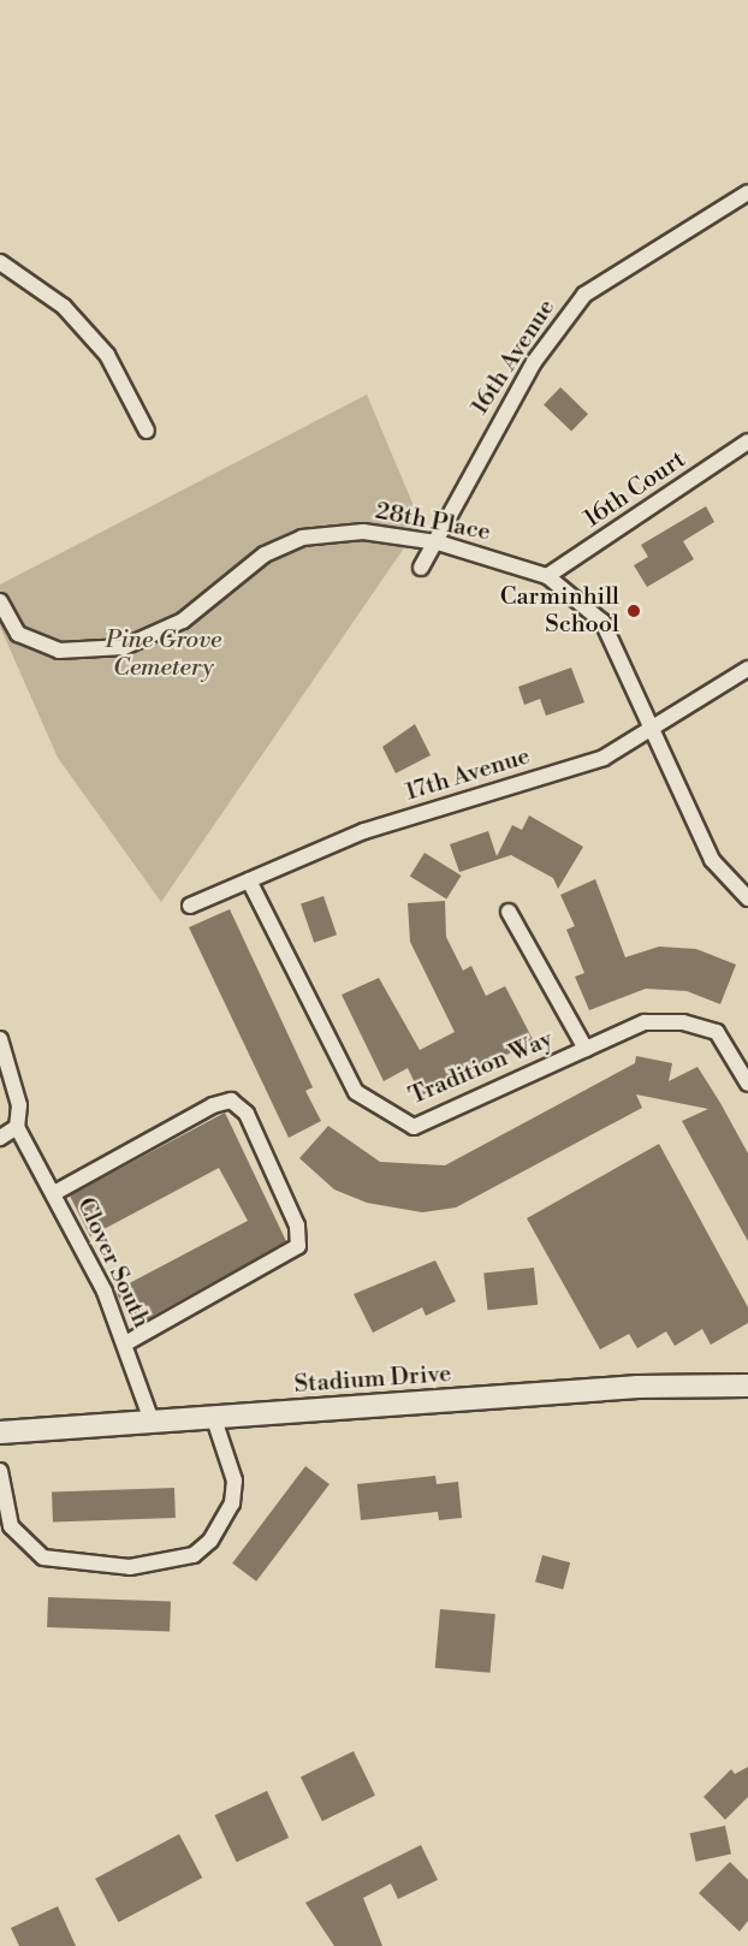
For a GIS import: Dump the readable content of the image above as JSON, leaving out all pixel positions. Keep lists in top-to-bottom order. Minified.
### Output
{"streets":{"street":["16th Avenue","16th Court","28th Place","17th Avenue","Tradition Way","Clover South","Stadium Drive"]},"crossings":[["16th Avenue","28th Place"],["16th Court","28th Place"],["28th Place","17th Avenue"],["17th Avenue","Tradition Way"],["Clover South","Stadium Drive"]],"parks":["Pine Grove Cemetery"],"places":["Carminhill School"]}
